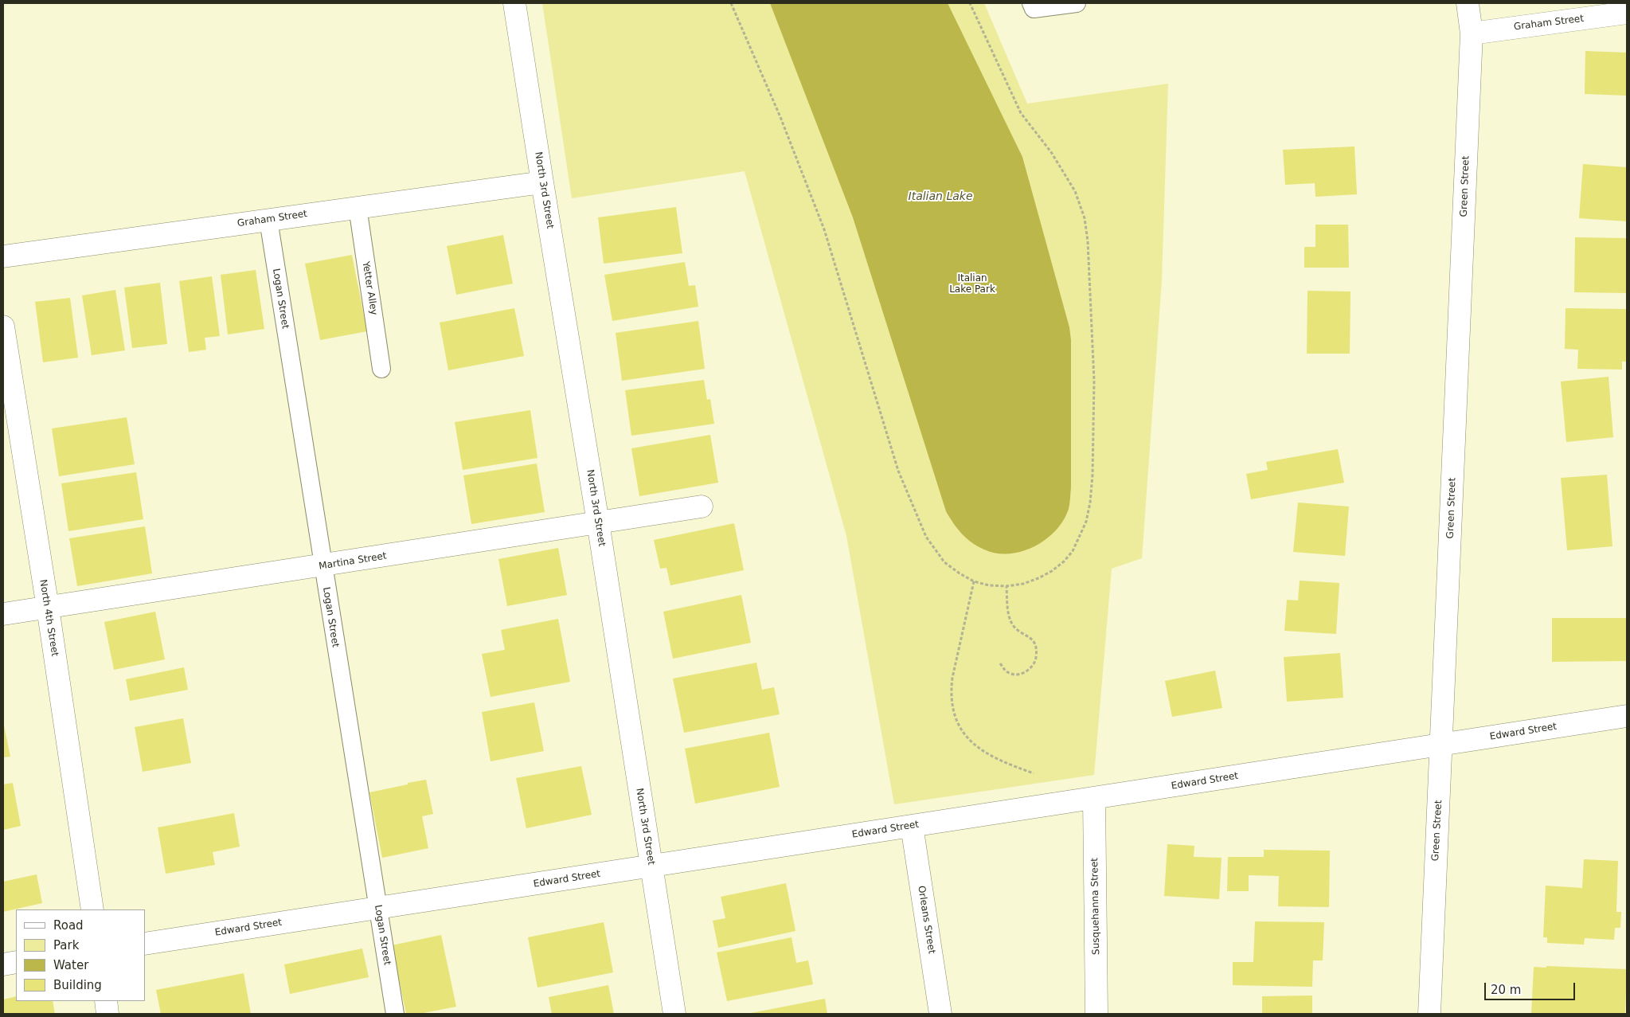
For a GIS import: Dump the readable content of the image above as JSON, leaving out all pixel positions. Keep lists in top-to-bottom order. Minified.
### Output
{"streets":{"street":["Graham Street","Green Street","North 3rd Street","Martina Street","North 4th Street","Edward Street","Susquehanna Street","Orleans Street"],"lane":["Yetter Alley","Logan Street"]},"crossings":[["Graham Street","Green Street"],["Graham Street","North 3rd Street"],["Graham Street","Yetter Alley"],["Graham Street","Logan Street"],["Green Street","Edward Street"],["North 3rd Street","Martina Street"],["North 3rd Street","Edward Street"],["Logan Street","Martina Street"],["Logan Street","Edward Street"],["Martina Street","North 4th Street"],["Edward Street","Susquehanna Street"],["Edward Street","Orleans Street"]],"water":["Italian Lake"],"parks":["Italian Lake Park"],"legend":["Road","Park","Water","Building"],"scale_bar":"20 m"}
